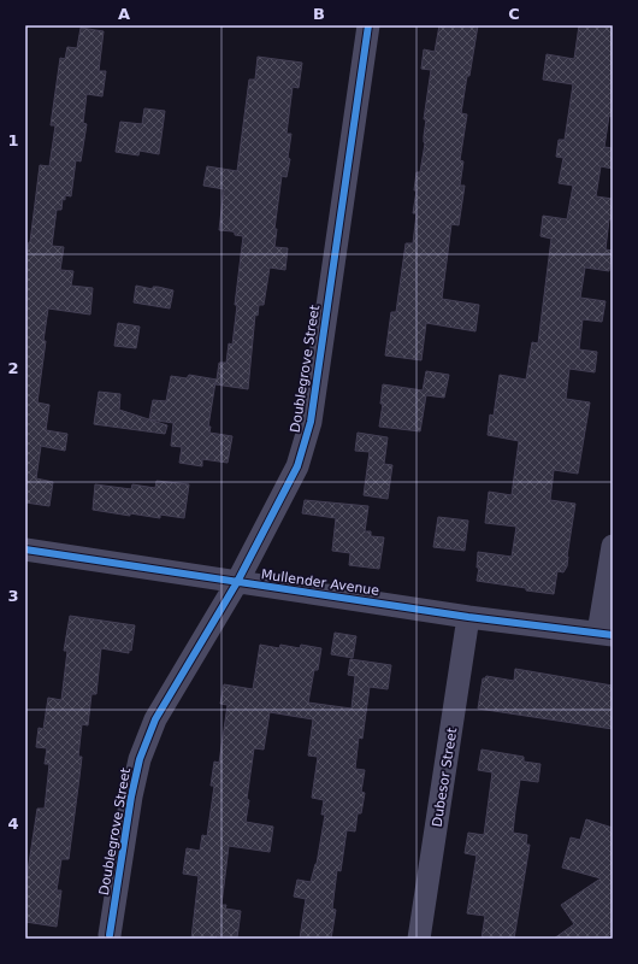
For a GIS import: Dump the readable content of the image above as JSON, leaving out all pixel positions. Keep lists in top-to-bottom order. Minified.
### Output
{"streets":{"street":["Doublegrove Street","Mullender Avenue","Dubesor Street"]},"crossings":[["Doublegrove Street","Mullender Avenue"],["Mullender Avenue","Dubesor Street"]],"grid":{"columns":["A","B","C"],"rows":["1","2","3","4"]}}
